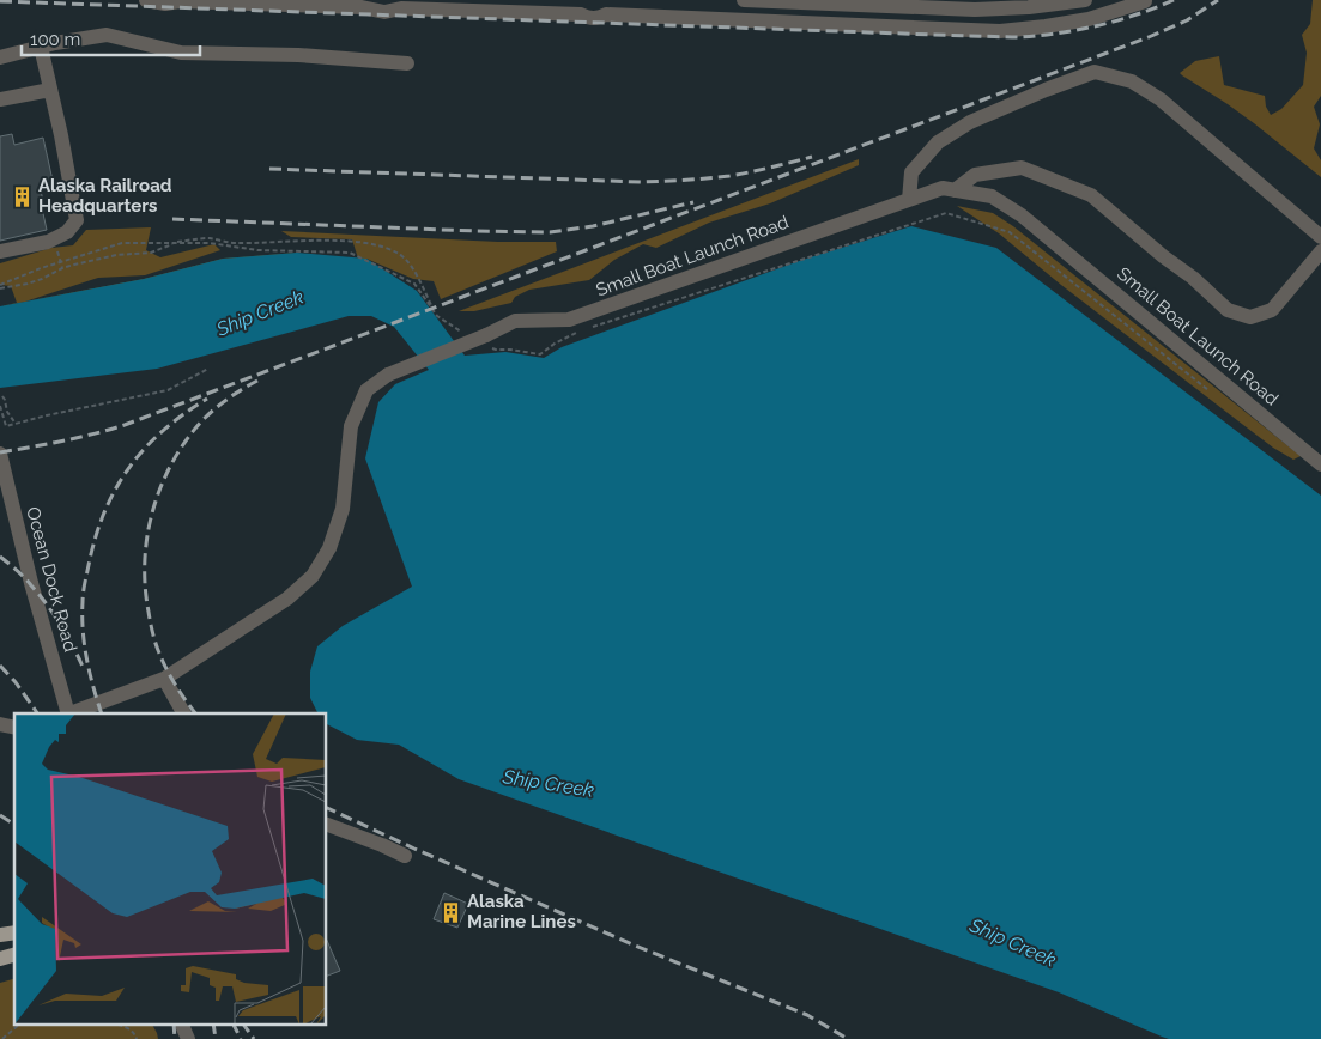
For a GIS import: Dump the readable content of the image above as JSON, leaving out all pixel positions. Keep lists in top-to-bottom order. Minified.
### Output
{"streets":{"street":["Small Boat Launch Road","Ocean Dock Road"]},"water":["Ship Creek"],"places":{"building":["Alaska Railroad Headquarters","Alaska Marine Lines"]},"scale_bar":"100 m"}
